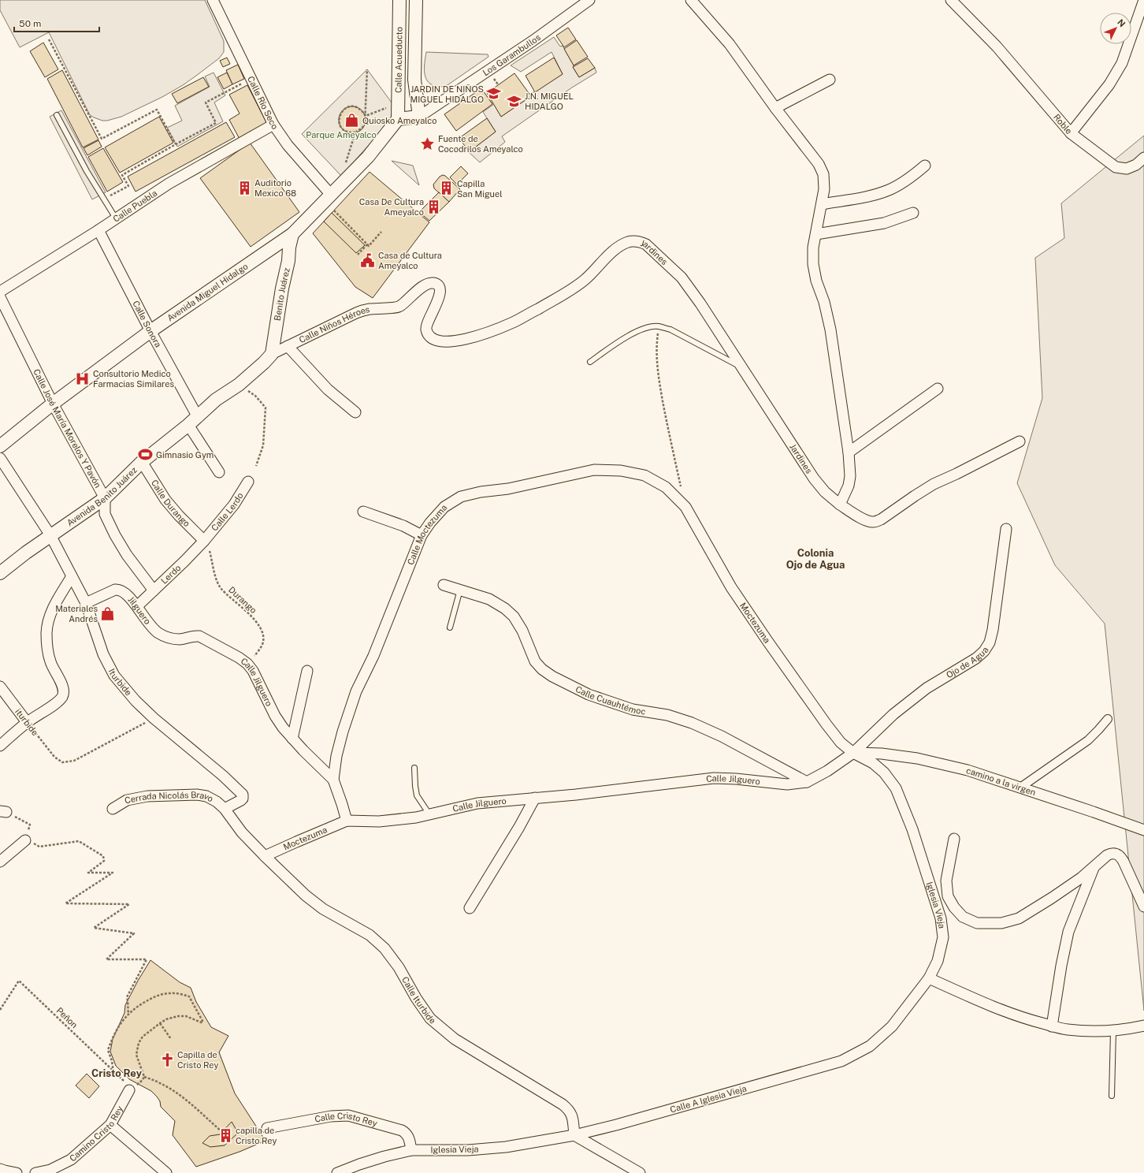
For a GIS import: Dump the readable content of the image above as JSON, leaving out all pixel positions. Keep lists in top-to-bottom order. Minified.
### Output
{"streets":{"street":["Los Garambullos","Calle Acueducto","Calle Río Seco","Roble","Calle Puebla","Jardines","Avenida Miguel Hidalgo","Benito Juárez","Calle Sonora","Calle Niños Héroes","Calle José María Morelos Y Pavón","Avenida Benito Juárez","Calle Durango","Calle Lerdo","Calle Moctezuma","Lerdo","Jilguero","Moctezuma","Ojo de Agua","Iturbide","Calle Jilguero","Calle Cuauhtémoc","iturbide","camino a la virgen","Cerrada Nicolás Bravo","Iglesia Vieja","Calle Iturbide","Calle A Iglesia Vieja","Calle Cristo Rey","Camino Cristo Rey"],"path":["Durango","Peñon"]},"crossings":[["Los Garambullos","Calle Acueducto"],["Los Garambullos","Avenida Miguel Hidalgo"],["Calle Acueducto","Avenida Miguel Hidalgo"],["Calle Río Seco","Calle Puebla"],["Calle Río Seco","Avenida Miguel Hidalgo"],["Calle Puebla","Calle Sonora"],["Jardines","Calle Niños Héroes"],["Avenida Miguel Hidalgo","Benito Juárez"],["Avenida Miguel Hidalgo","Calle Sonora"],["Avenida Miguel Hidalgo","Calle José María Morelos Y Pavón"],["Benito Juárez","Calle Niños Héroes"],["Benito Juárez","Avenida Benito Juárez"],["Calle Sonora","Avenida Benito Juárez"],["Calle Niños Héroes","Avenida Benito Juárez"],["Calle José María Morelos Y Pavón","Avenida Benito Juárez"],["Calle José María Morelos Y Pavón","Lerdo"],["Avenida Benito Juárez","Calle Durango"],["Avenida Benito Juárez","Iturbide"],["Calle Durango","Calle Lerdo"],["Calle Durango","Lerdo"],["Calle Durango","Durango"],["Calle Lerdo","Lerdo"],["Calle Lerdo","Durango"],["Calle Moctezuma","Moctezuma"],["Calle Moctezuma","Calle Jilguero"],["Lerdo","Durango"],["Lerdo","Jilguero"],["Durango","Calle Jilguero"],["Jilguero","Iturbide"],["Jilguero","Calle Jilguero"],["Moctezuma","Ojo de Agua"],["Moctezuma","Calle Jilguero"],["Moctezuma","camino a la virgen"],["Moctezuma","Iglesia Vieja"],["Moctezuma","Calle Iturbide"],["Ojo de Agua","Calle Jilguero"],["Ojo de Agua","camino a la virgen"],["Ojo de Agua","Iglesia Vieja"],["Iturbide","iturbide"],["Iturbide","Cerrada Nicolás Bravo"],["Calle Jilguero","Calle Cuauhtémoc"],["Calle Jilguero","camino a la virgen"],["Calle Jilguero","Iglesia Vieja"],["camino a la virgen","Iglesia Vieja"],["Iglesia Vieja","Calle Iturbide"],["Iglesia Vieja","Calle A Iglesia Vieja"],["Iglesia Vieja","Calle Cristo Rey"],["Calle Iturbide","Calle A Iglesia Vieja"],["Peñon","Camino Cristo Rey"]],"districts":["Colonia Ojo de Agua","Cristo Rey"],"parks":["Parque Ameyalco"],"places":{"school or university":["JARDIN DE NIÑOS MIGUEL HIDALGO","J.N. MIGUEL HIDALGO"],"shop":["Quiosko Ameyalco","Materiales Andrés"],"place":["Fuente de Cocodrilos Ameyalco"],"building":["Auditorio Mexico 68","Capilla San Miguel","Casa De Cultura Ameyalco","capilla de Cristo Rey"],"public building":["Casa de Cultura Ameyalco"],"hospital":["Consultorio Medico Farmacias Similares"],"sports":["Gimnasio Gym"],"church":["Capilla de Cristo Rey"]},"scale_bar":"50 m","north":"top right"}
